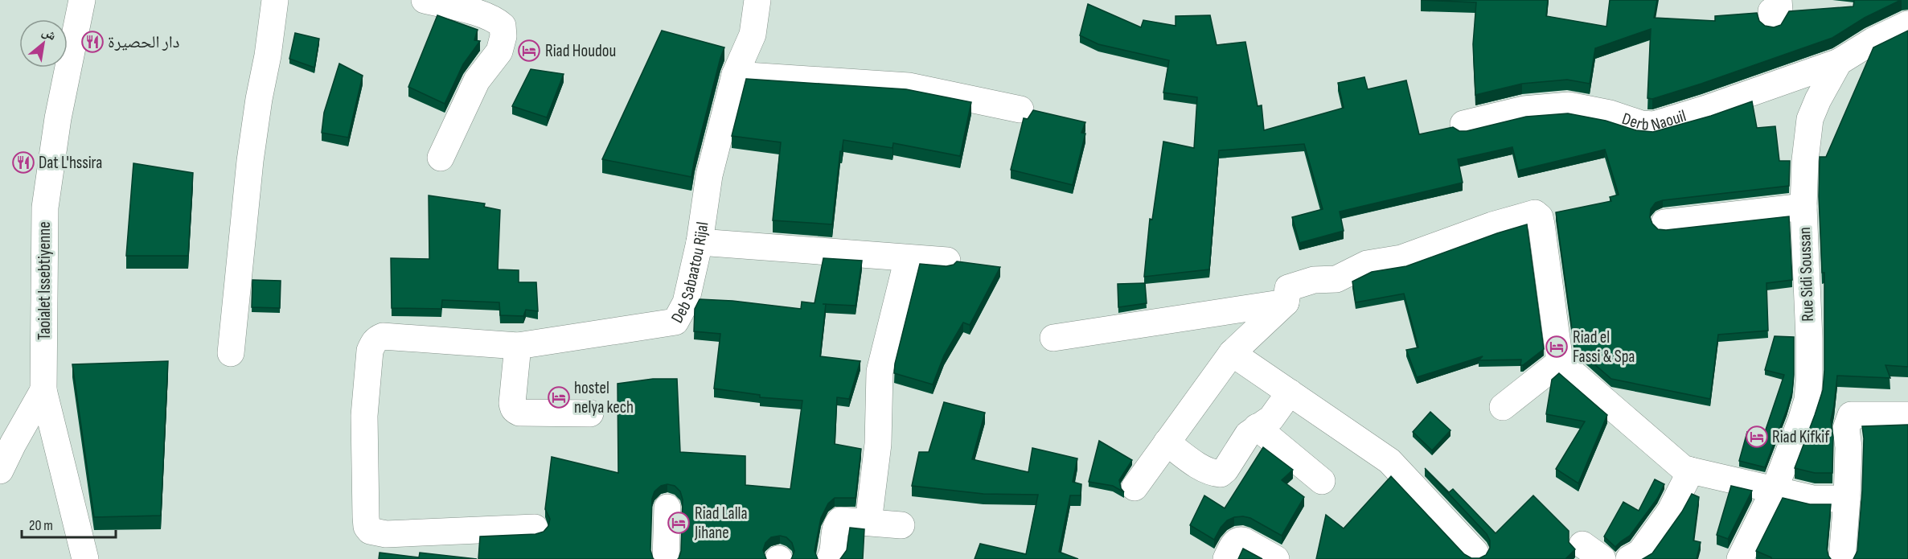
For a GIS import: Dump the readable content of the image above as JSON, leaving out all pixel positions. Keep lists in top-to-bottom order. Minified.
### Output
{"streets":{"street":["Derb Naouil","Deb Sabaatou Rijal","Rue Sidi Soussan","Taoialet Issebtiyenne"]},"crossings":[["Derb Naouil","Rue Sidi Soussan"]],"places":{"restaurant":["دار الحصيرة","Dat L'hssira"],"hotel":["Riad Houdou","Riad el Fassi & Spa","hostel nelya kech","Riad Kifkif","Riad Lalla Jihane"]},"scale_bar":"20 m","north":"top right"}
